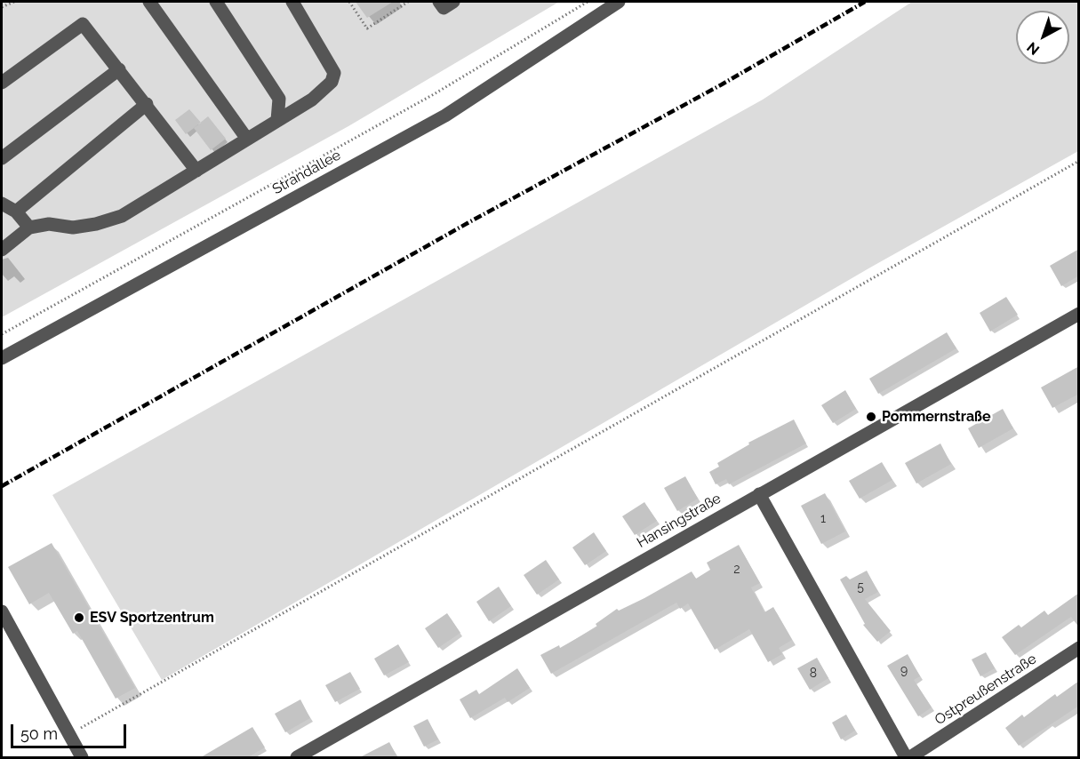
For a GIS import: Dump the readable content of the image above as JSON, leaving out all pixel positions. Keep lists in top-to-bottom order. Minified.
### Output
{"streets":{"street":["Strandallee","Hansingstraße","Ostpreußenstraße"]},"places":["Pommernstraße","ESV Sportzentrum"],"house_numbers":["1","2","5","9","8"],"scale_bar":"50 m","north":"bottom left"}
